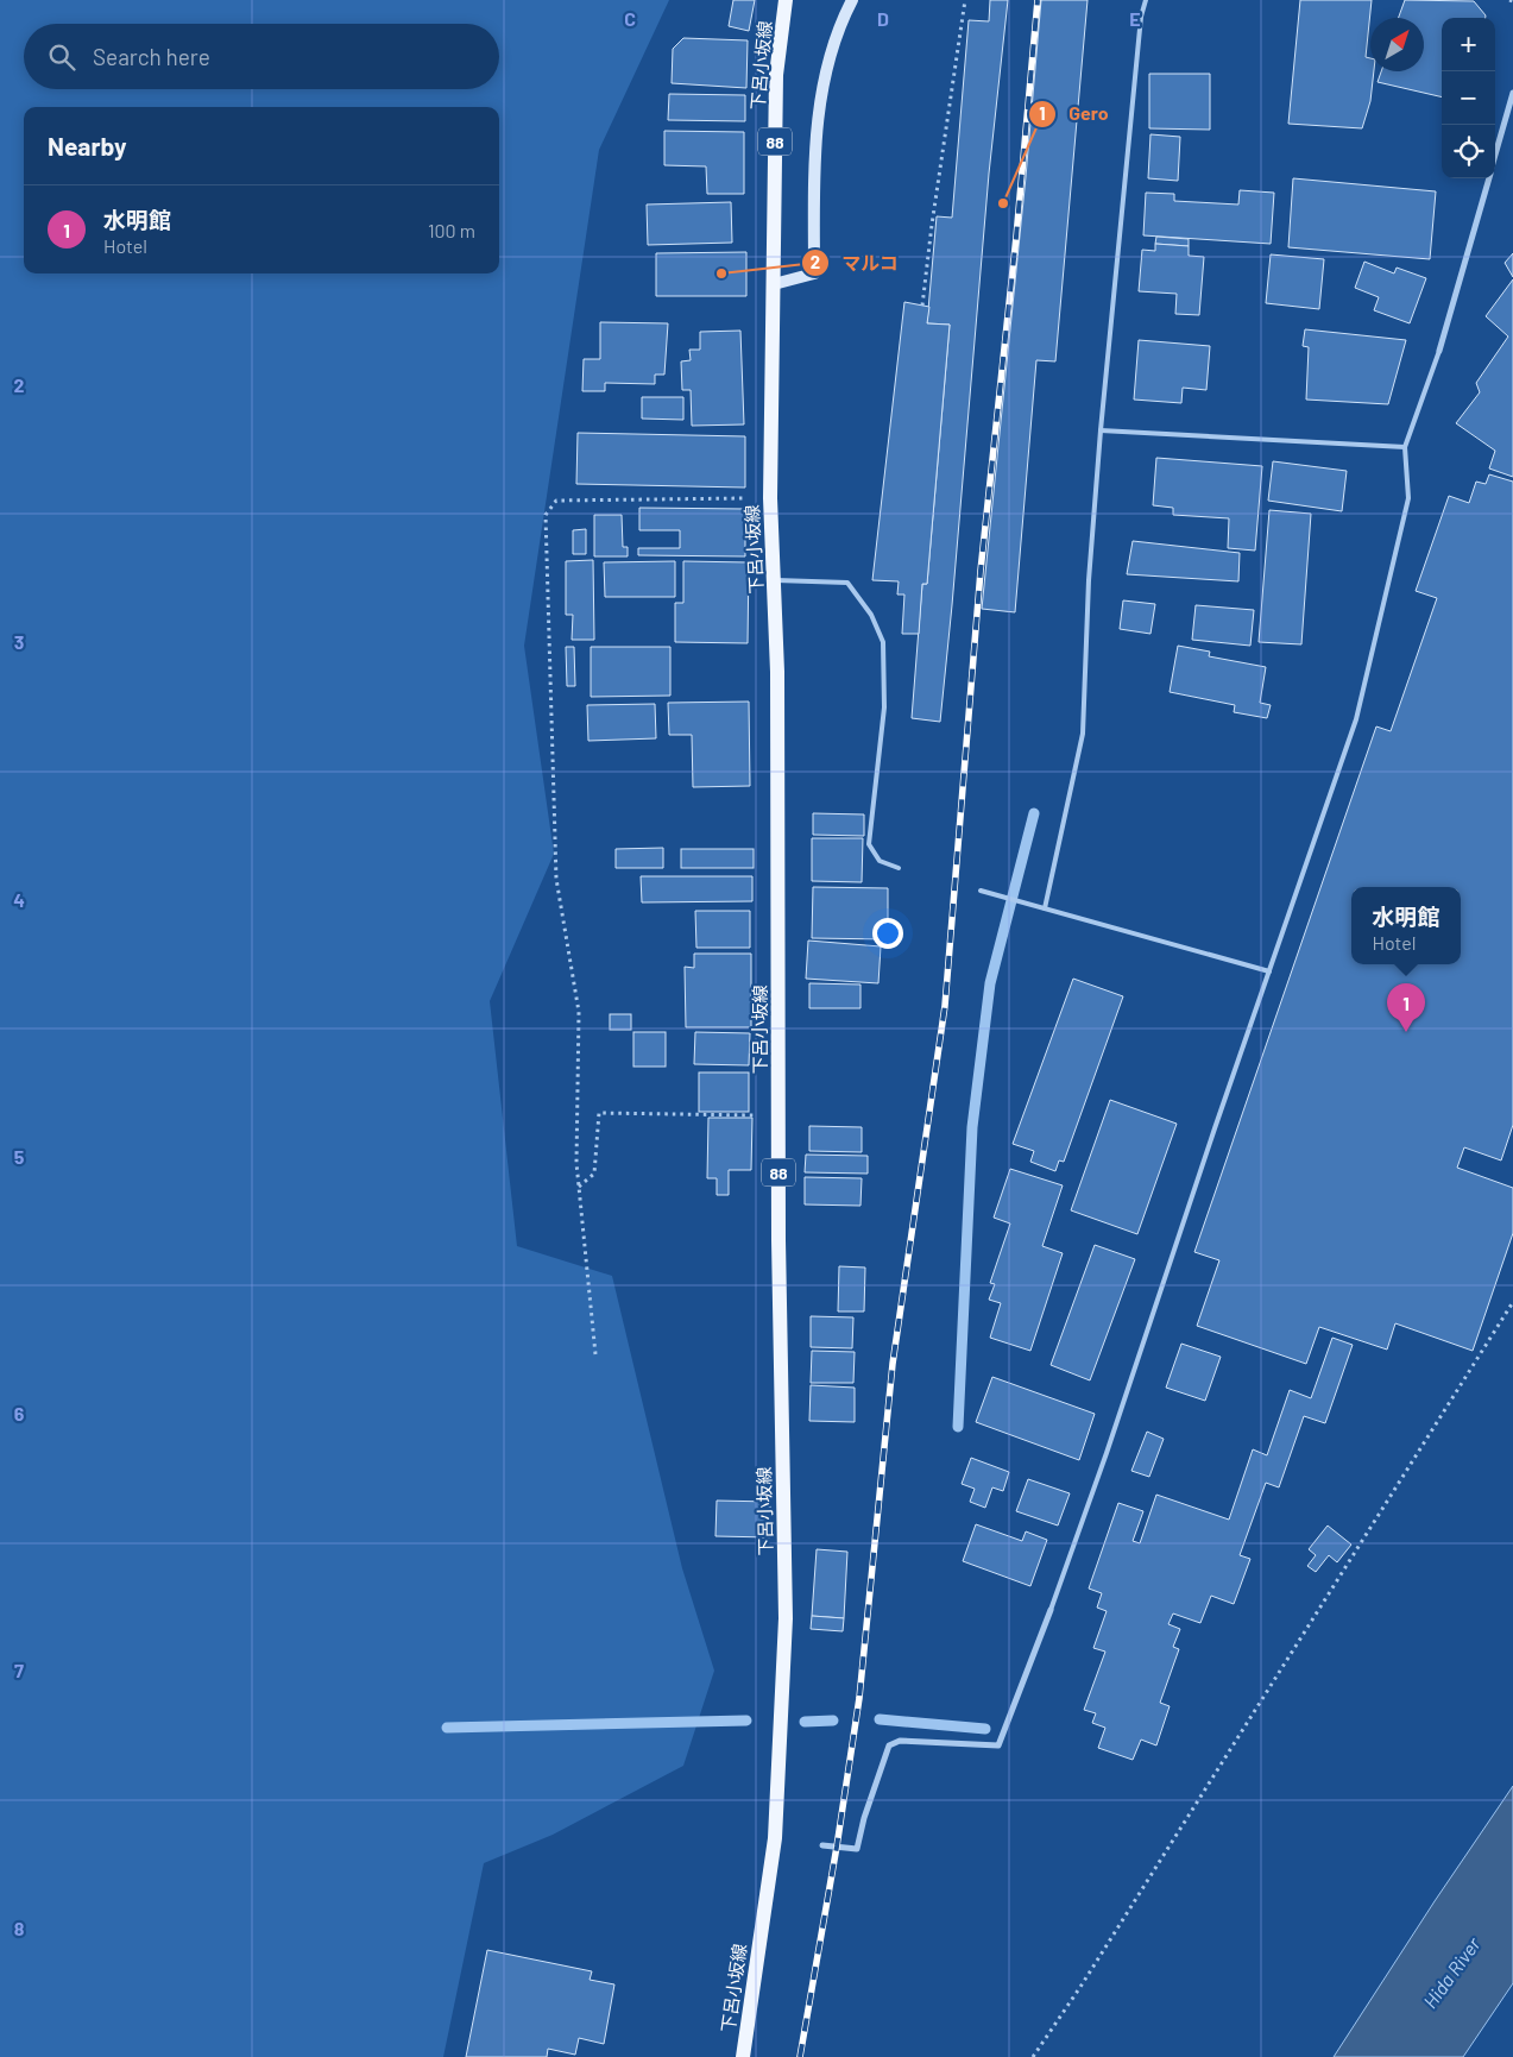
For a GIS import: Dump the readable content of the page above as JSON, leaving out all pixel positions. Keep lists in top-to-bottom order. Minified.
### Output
{"streets":{"main road":["下呂小坂線","88"]},"water":["Hida River"],"places":["Gero","マルコ"],"north":"top right","page":{"map_buttons":["+","−"],"search":"Search here","heading":"Nearby","list":[{"mark":"1","name":"水明館","note":"Hotel","value":"100 m"}],"popup":["水明館","Hotel"],"pins":"1"},"grid":{"columns":["C","D","E"],"rows":["2","3","4","5","6","7","8"]}}
